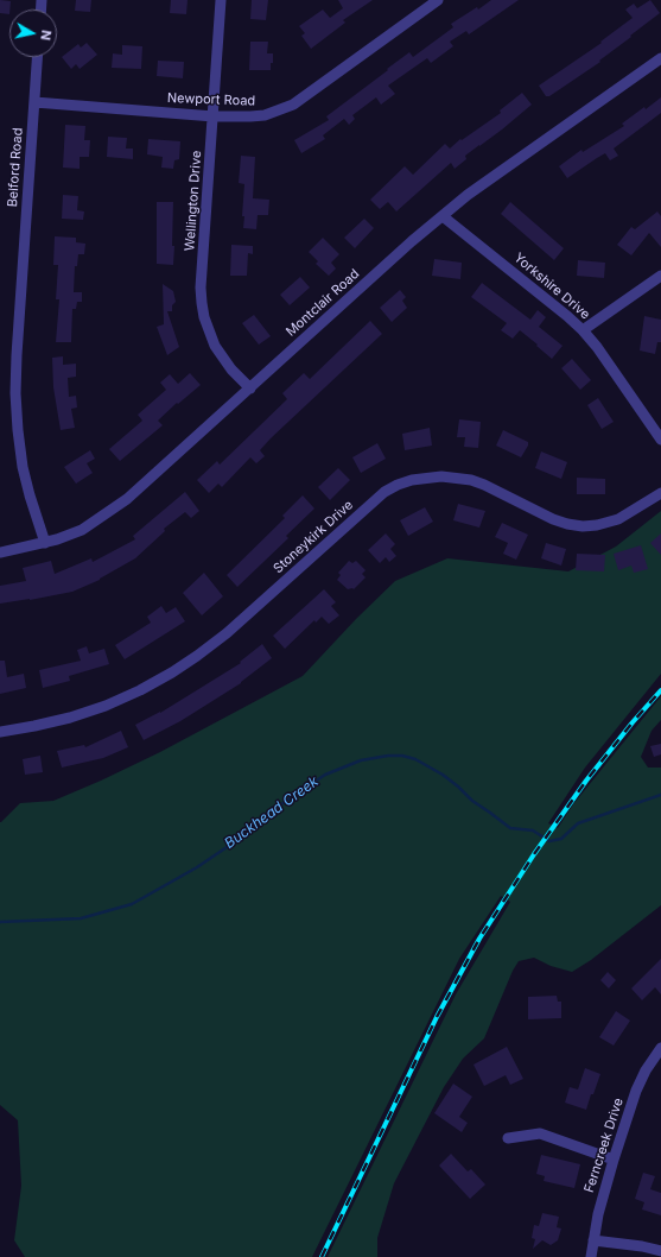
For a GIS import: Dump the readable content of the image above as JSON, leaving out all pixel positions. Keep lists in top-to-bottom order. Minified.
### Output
{"streets":{"street":["Newport Road","Belford Road","Wellington Drive","Yorkshire Drive","Montclair Road","Stoneykirk Drive","Ferncreek Drive"]},"crossings":[["Newport Road","Belford Road"],["Newport Road","Wellington Drive"],["Belford Road","Montclair Road"],["Wellington Drive","Montclair Road"],["Yorkshire Drive","Montclair Road"]],"water":["Buckhead Creek"],"north":"right"}
